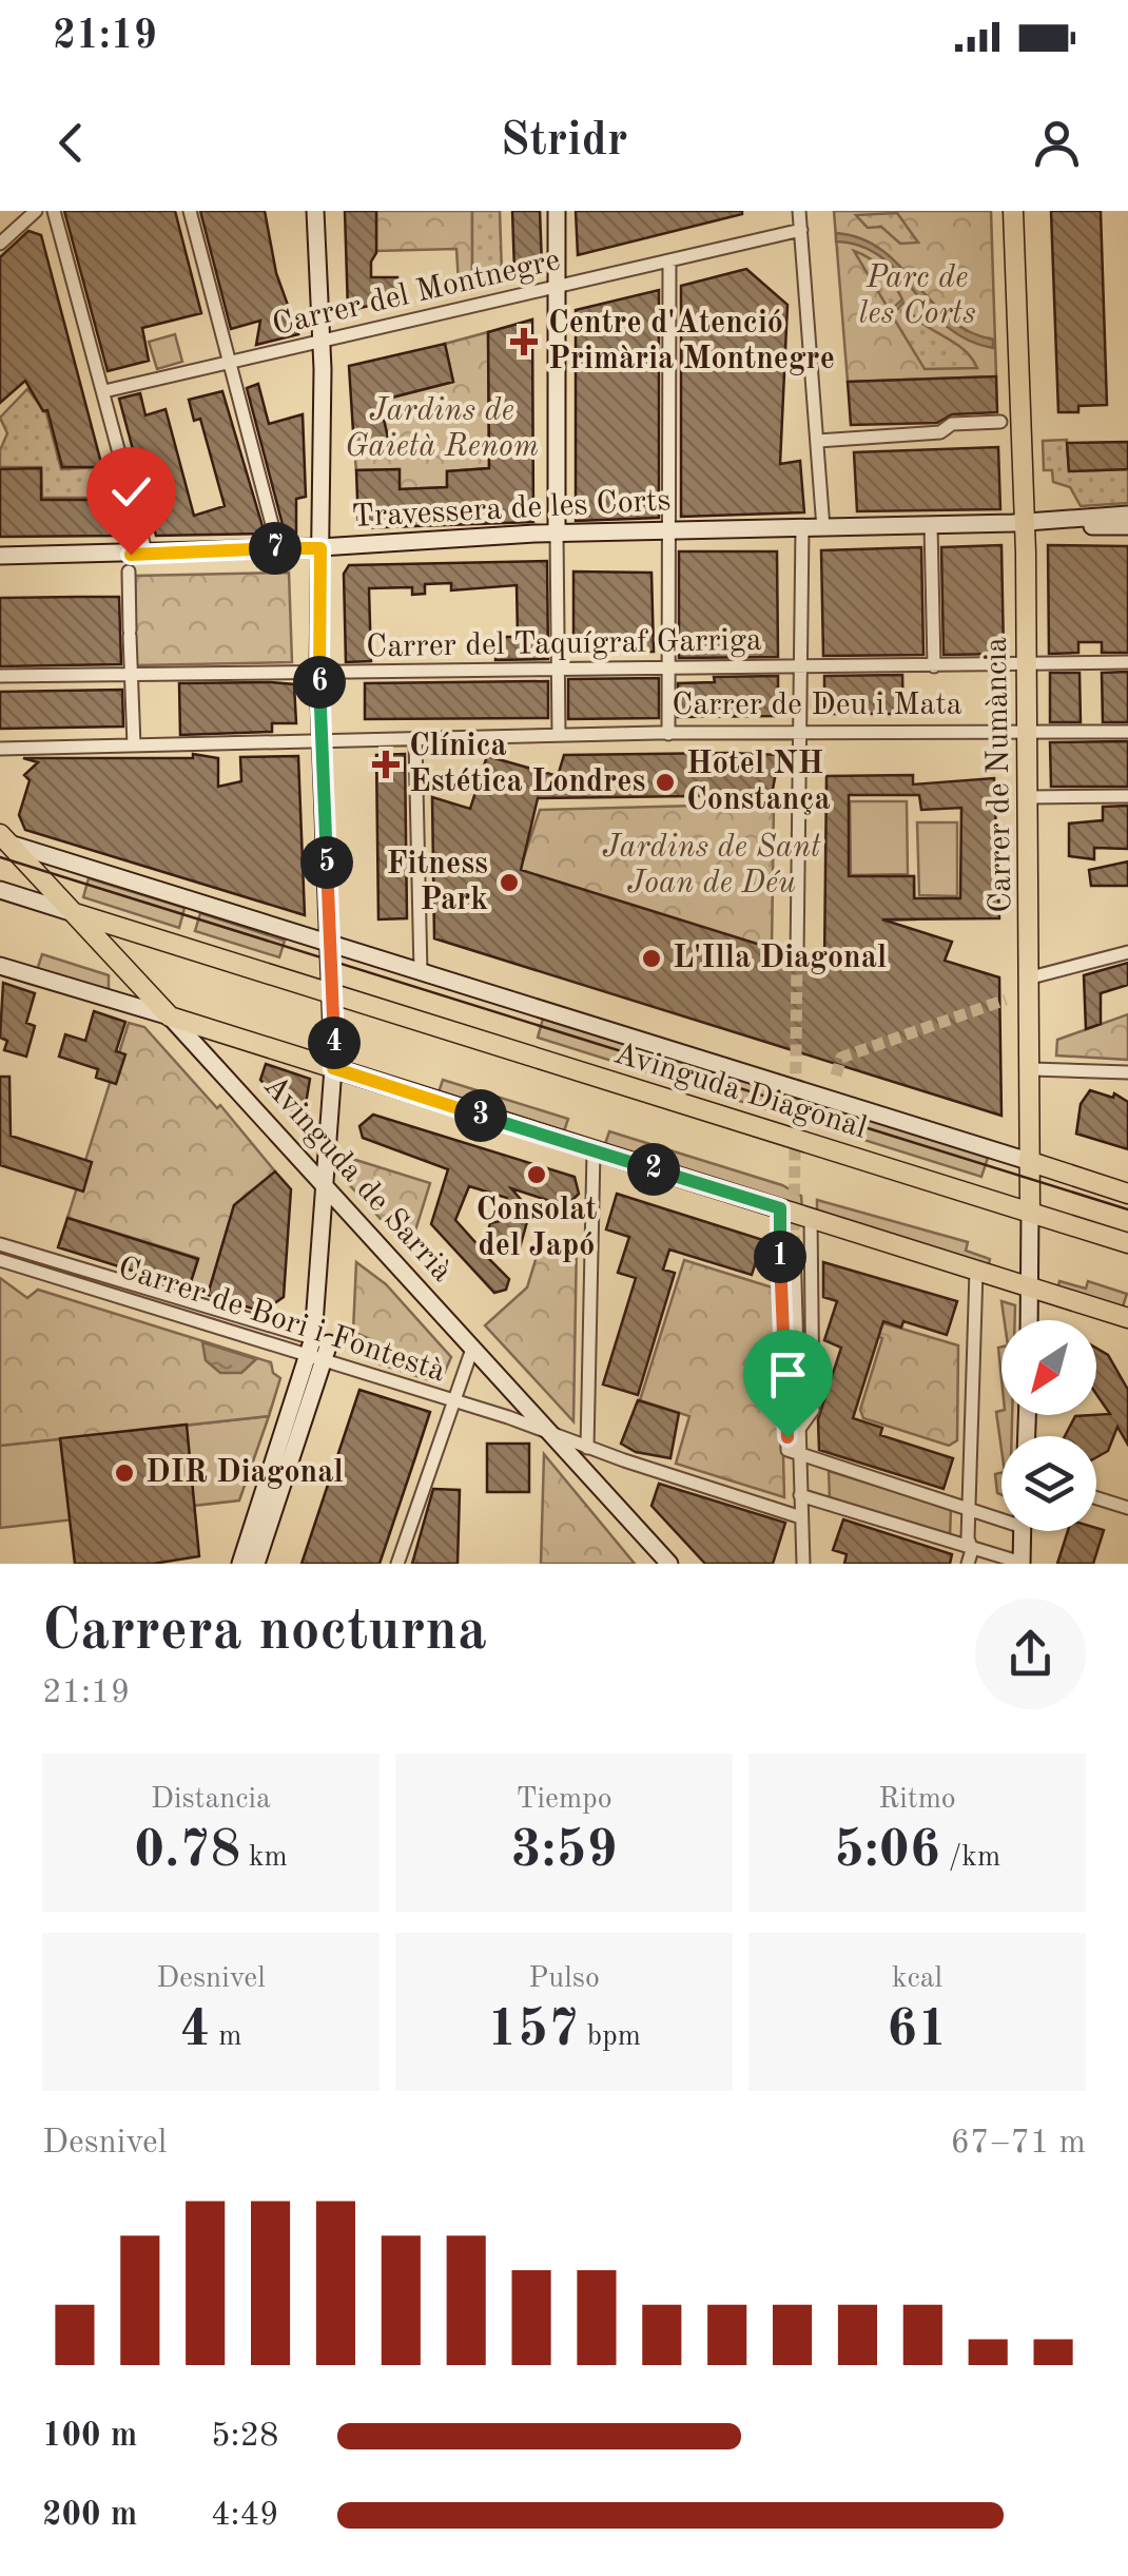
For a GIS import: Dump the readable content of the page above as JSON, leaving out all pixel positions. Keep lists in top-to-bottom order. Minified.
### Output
{"streets":{"main road":["Travessera de les Corts","Carrer de Numància","Avinguda Diagonal","Avinguda de Sarrià"],"street":["Carrer del Montnegre","Carrer del Taquígraf Garriga","Carrer de Deu i Mata","Carrer de Bori i Fontestà"]},"crossings":[["Travessera de les Corts","Carrer de Numància"],["Carrer del Taquígraf Garriga","Carrer de Numància"],["Carrer de Deu i Mata","Carrer de Numància"],["Carrer de Numància","Avinguda Diagonal"],["Avinguda Diagonal","Avinguda de Sarrià"],["Avinguda de Sarrià","Carrer de Bori i Fontestà"]],"parks":["Parc de les Corts","Jardins de Gaietà Renom","Jardins de Sant Joan de Déu"],"places":{"health":["Centre d'Atenció Primària Montnegre","Clínica Estética Londres"],"other":["Hotel NH Constança","Fitness Park","L'Illa Diagonal","Consolat del Japó","DIR Diagonal"]},"north":"bottom left","page":{"status":"21:19","header":"Stridr","pins":["7","6","5","4","3","2","1"],"heading":["Carrera nocturna","21:19"],"stats":[["Distancia","0.78 km"],["Tiempo","3:59"],["Ritmo","5:06 /km"],["Desnivel","4 m"],["Pulso","157 bpm"],["kcal","61"]],"chart":["Desnivel","67–71 m"],"list":[{"name":"100 m","note":"5:28"},{"name":"200 m","note":"4:49"}]}}
